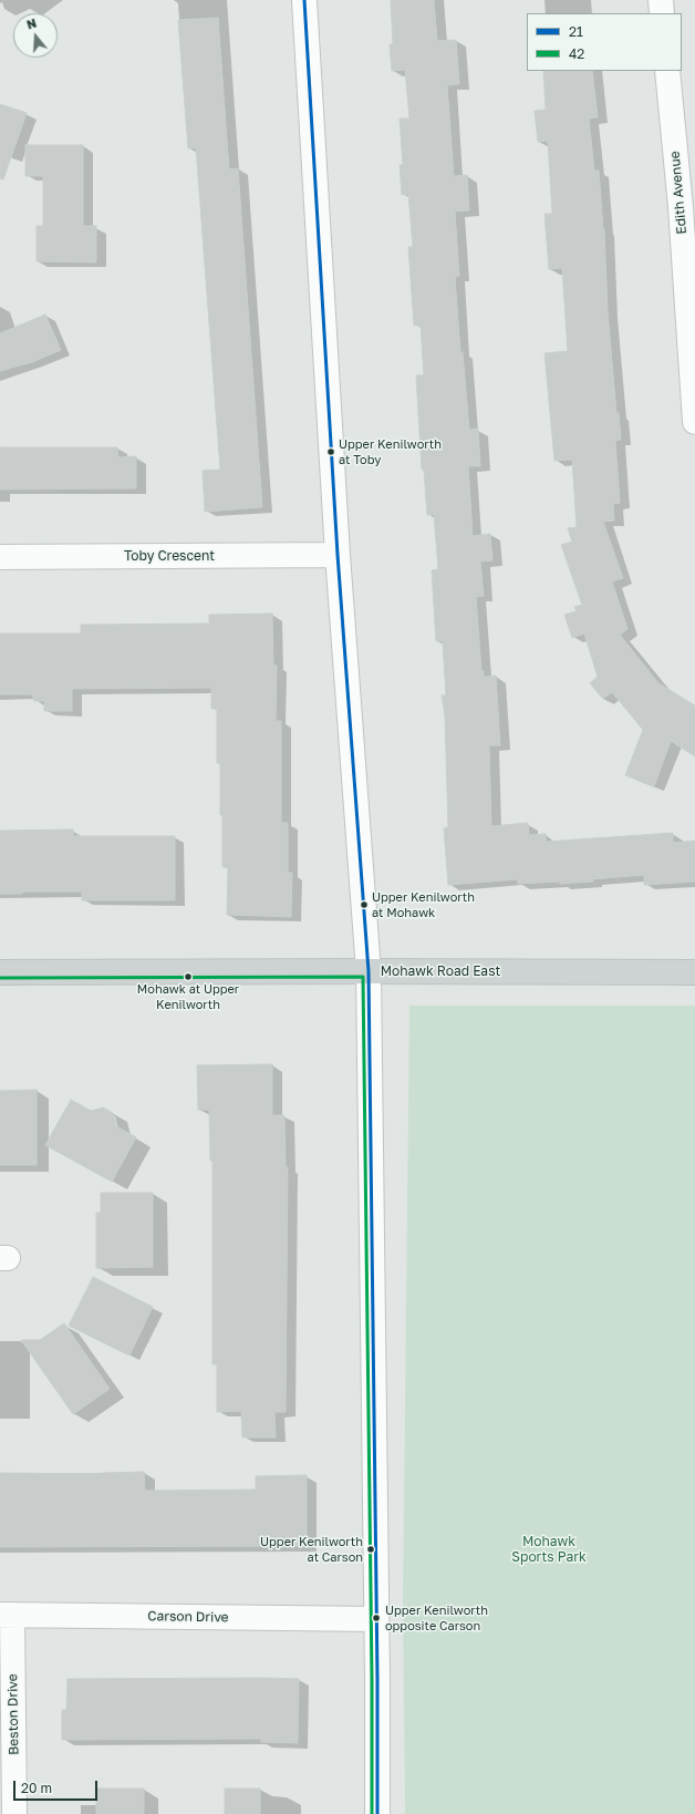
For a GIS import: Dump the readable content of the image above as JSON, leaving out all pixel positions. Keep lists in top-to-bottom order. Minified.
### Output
{"streets":{"main road":["Mohawk Road East"],"street":["Edith Avenue","Toby Crescent","Carson Drive","Beston Drive"]},"crossings":[["Carson Drive","Beston Drive"]],"parks":["Mohawk Sports Park"],"places":["Upper Kenilworth at Toby","Upper Kenilworth at Mohawk","Mohawk at Upper Kenilworth","Upper Kenilworth at Carson","Upper Kenilworth opposite Carson"],"lines":["transit line 21","transit line 42"],"legend":["21","42"],"scale_bar":"20 m","north":"top"}
